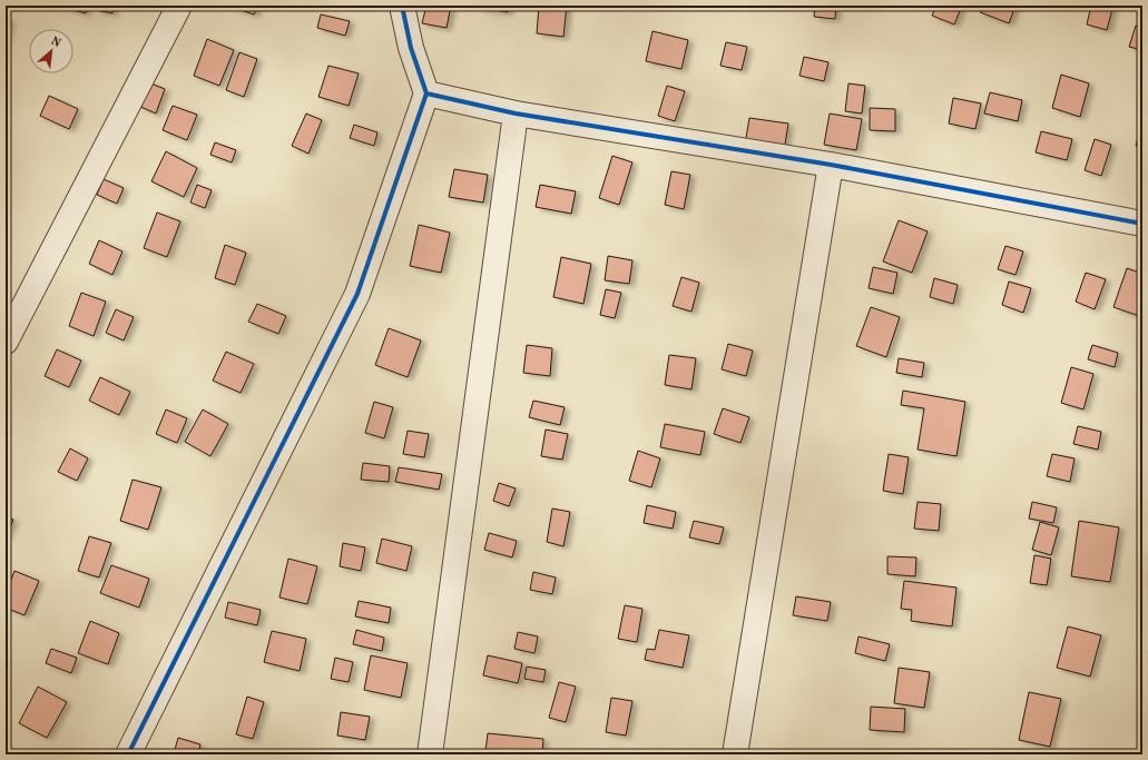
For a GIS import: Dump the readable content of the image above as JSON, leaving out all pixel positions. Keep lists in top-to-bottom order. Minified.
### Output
{"north":"top right"}
